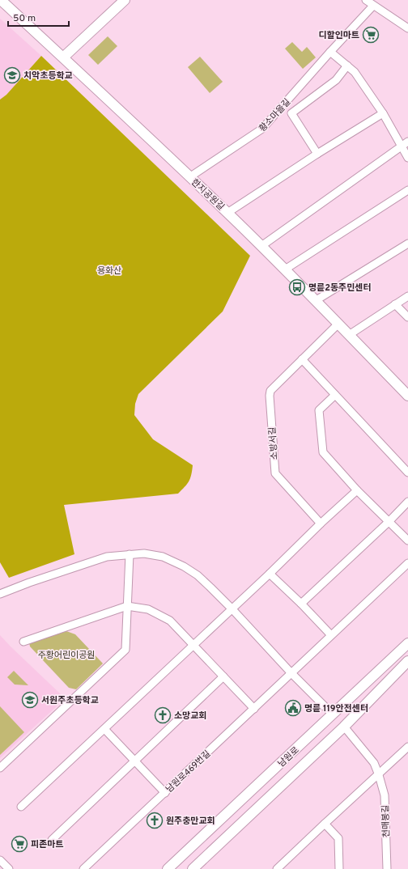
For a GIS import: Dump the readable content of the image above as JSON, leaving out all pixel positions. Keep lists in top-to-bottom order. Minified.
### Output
{"streets":{"street":["황소마을길","한지공원길","소방서길","남원로","남원로469번길","천매봉길"]},"crossings":[["황소마을길","한지공원길"],["한지공원길","소방서길"],["남원로","천매봉길"]],"parks":["용화산","주황어린이공원"],"places":{"supermarket":["디할인마트","피존마트"],"school or university":["치악초등학교","서원주초등학교"],"bus stop":["명륜2동주민센터"],"public building":["명륜 119안전센터"],"church":["소망교회","원주충만교회"]},"scale_bar":"50 m"}
